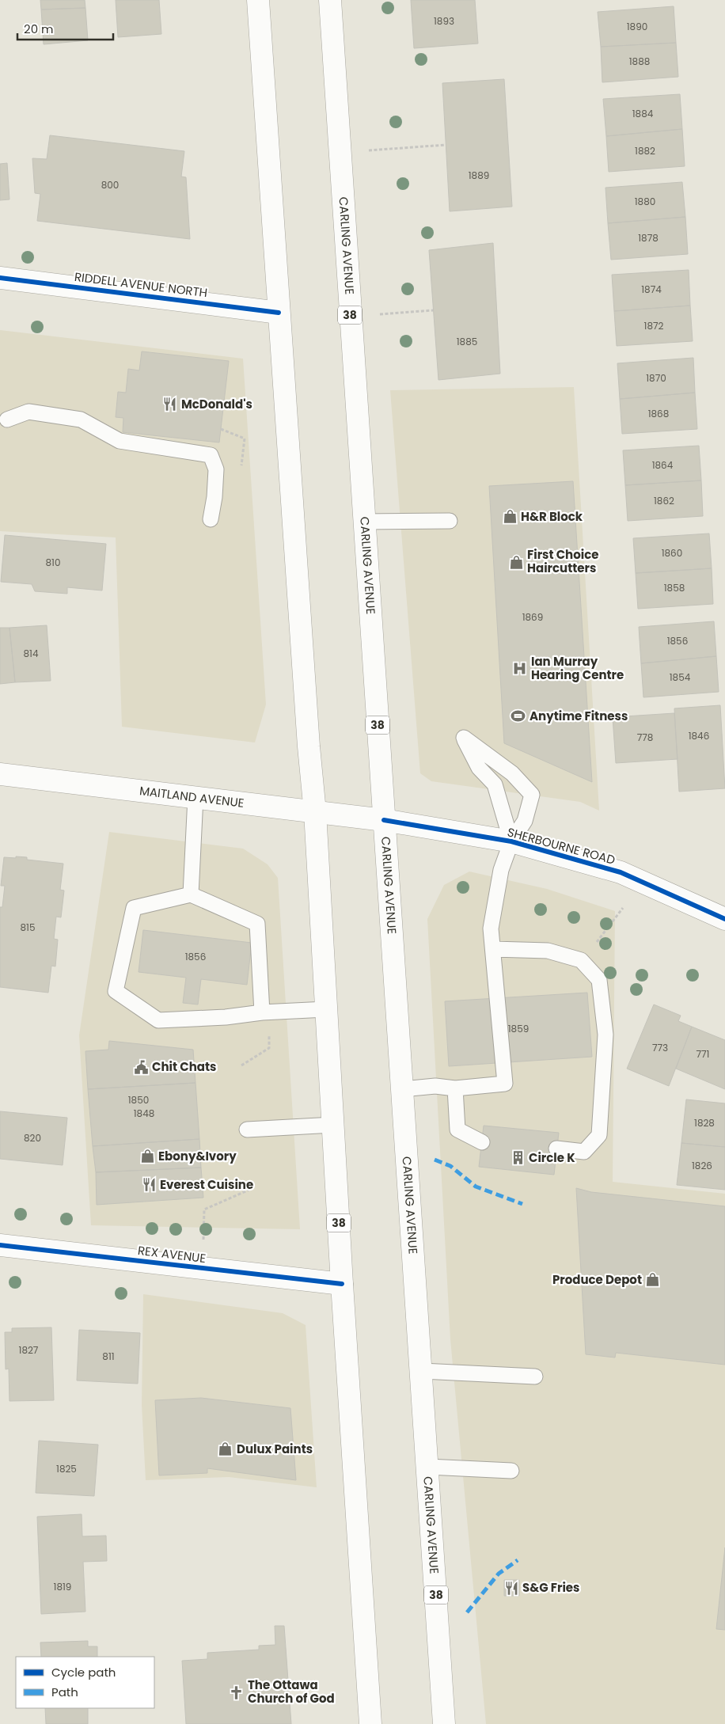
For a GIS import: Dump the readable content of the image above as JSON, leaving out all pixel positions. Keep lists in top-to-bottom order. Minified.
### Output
{"streets":{"main road":["CARLING AVENUE","RIDDELL AVENUE NORTH","38","MAITLAND AVENUE","SHERBOURNE ROAD","REX AVENUE"]},"crossings":[["CARLING AVENUE","MAITLAND AVENUE"],["CARLING AVENUE","SHERBOURNE ROAD"],["RIDDELL AVENUE NORTH","38"],["38","MAITLAND AVENUE"],["38","REX AVENUE"],["MAITLAND AVENUE","SHERBOURNE ROAD"]],"places":{"restaurant":["McDonald's","Everest Cuisine","S&G Fries"],"shop":["H&R Block","First Choice Haircutters","Ebony&Ivory","Produce Depot","Dulux Paints"],"hospital":["Ian Murray Hearing Centre"],"sports":["Anytime Fitness"],"public building":["Chit Chats"],"building":["Circle K"],"church":["The Ottawa Church of God"]},"house_numbers":["1893","1890","1888","1884","1882","1889","800","1880","1878","1874","1872","1885","1870","1868","1864","1862","1860","810","1858","1869","1856","814","1854","1846","778","815","1856","1859","773","771","1850","1848","1828","820","1826","1827","811","1825","1819"],"legend":["Cycle path","Path"],"scale_bar":"20 m"}
